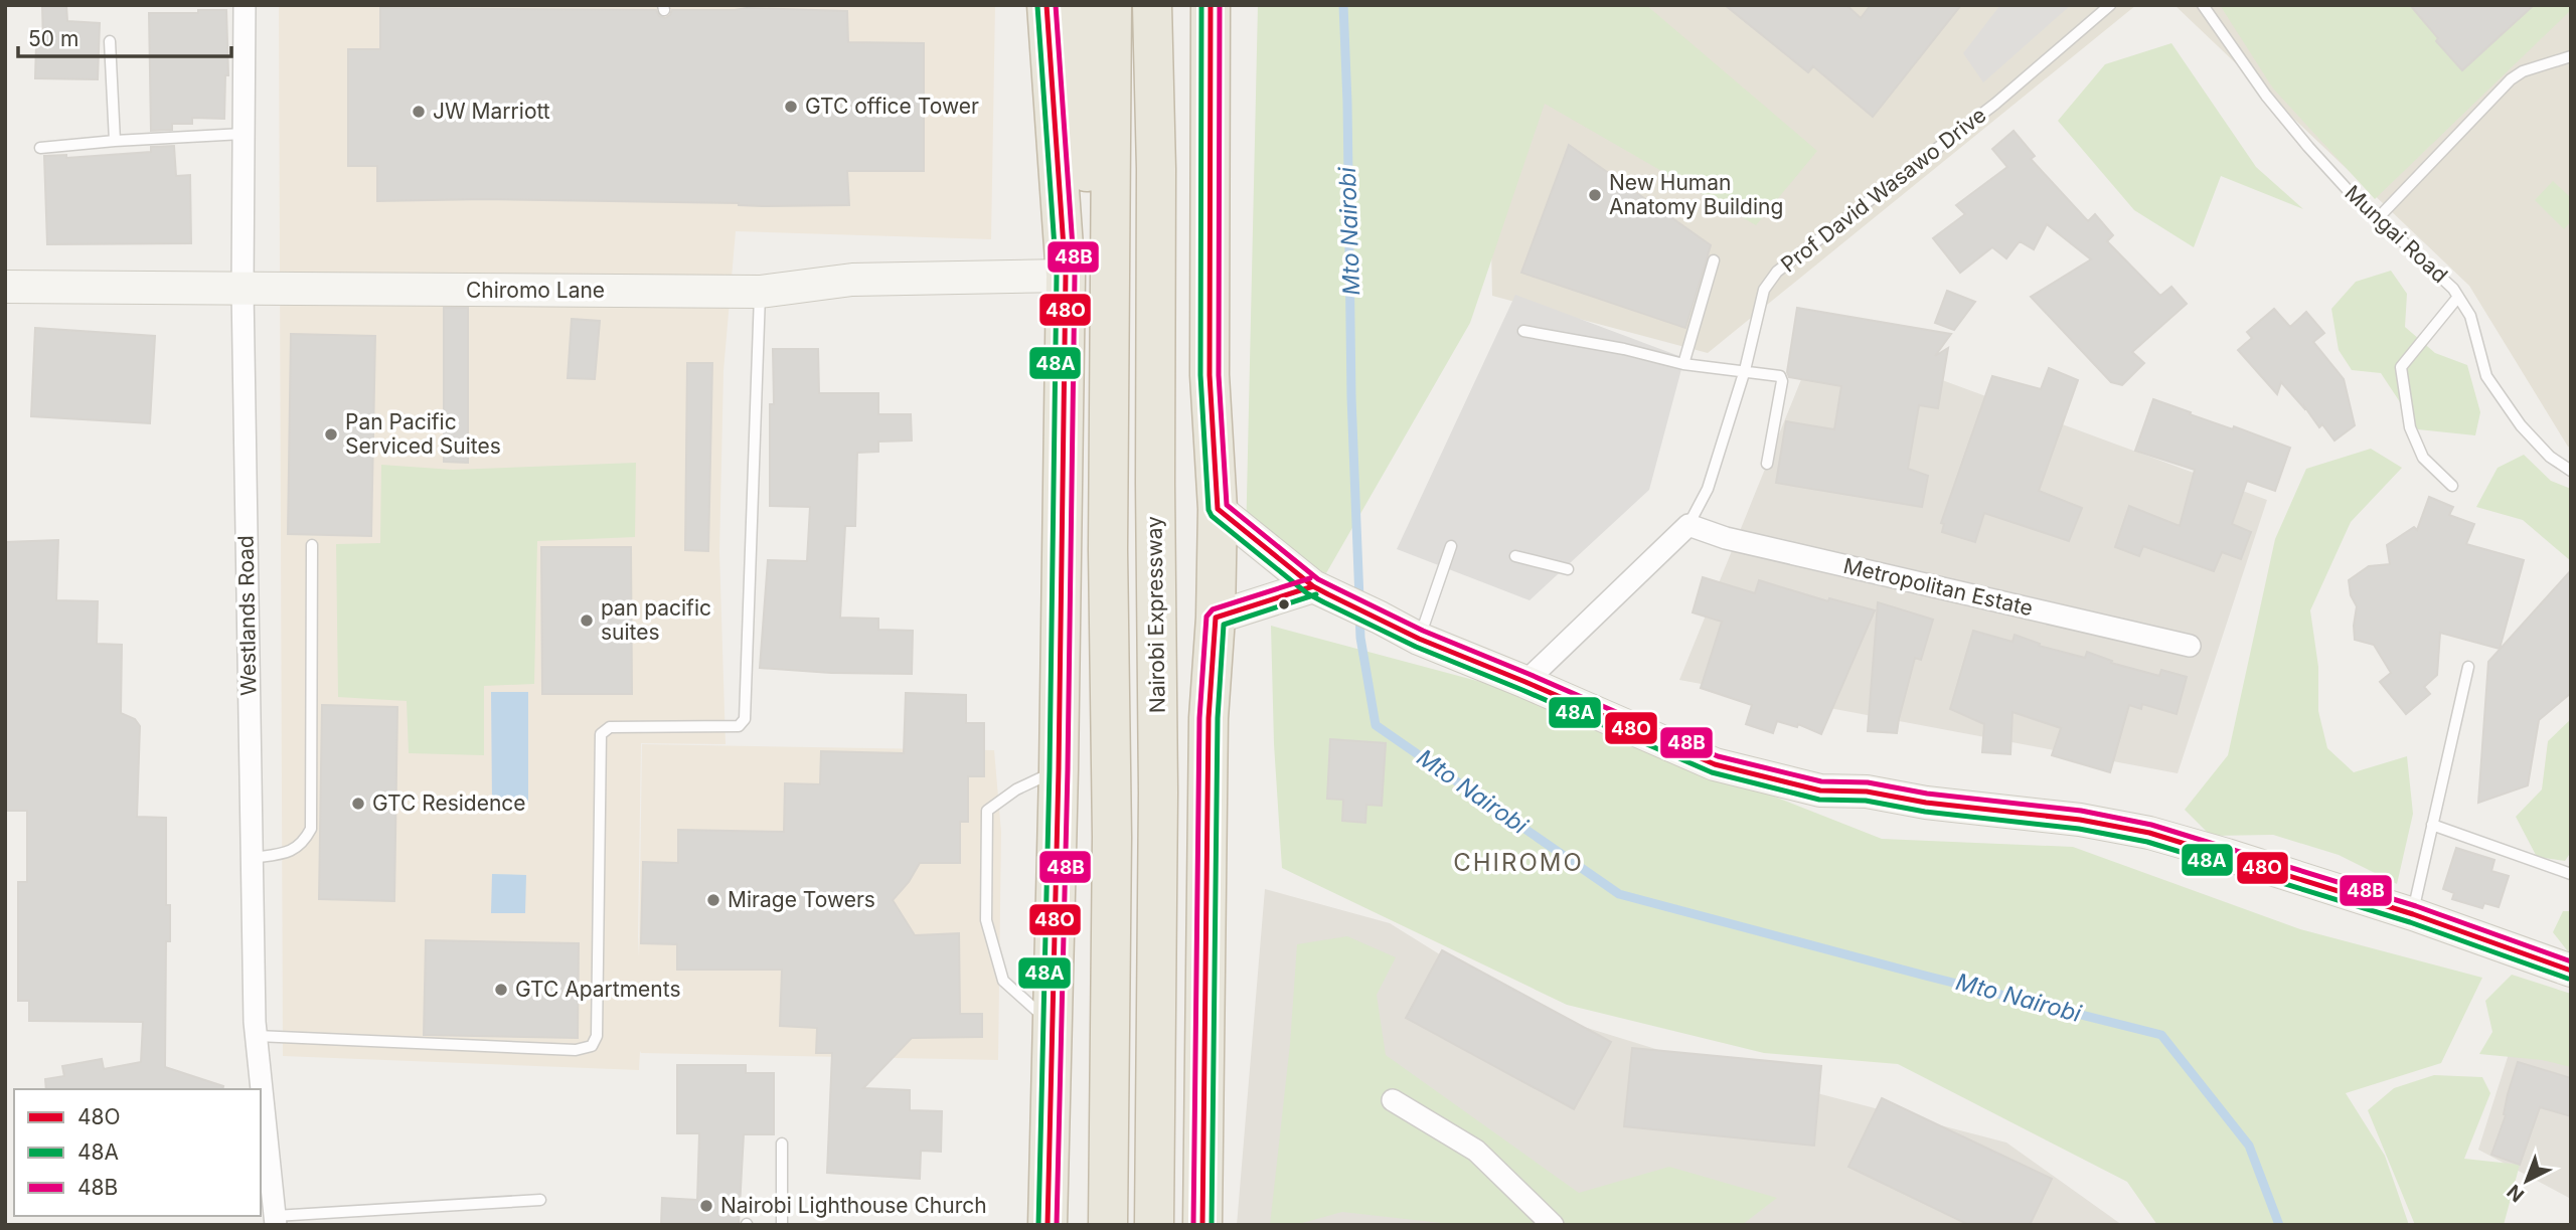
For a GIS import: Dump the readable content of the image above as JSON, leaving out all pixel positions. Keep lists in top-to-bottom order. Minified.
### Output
{"streets":{"highway":["Nairobi Expressway"],"street":["Prof David Wasawo Drive","Chiromo Lane","Metropolitan Estate","Westlands Road"],"lane":["Mungai Road"]},"crossings":[["Prof David Wasawo Drive","Metropolitan Estate"],["Chiromo Lane","Westlands Road"]],"districts":["CHIROMO"],"water":["Mto Nairobi"],"places":["GTC office Tower","JW Marriott","New Human Anatomy Building","Pan Pacific Serviced Suites","pan pacific suites","GTC Residence","Mirage Towers","GTC Apartments","Nairobi Lighthouse Church"],"lines":["transit line 48O","transit line 48A","transit line 48B"],"legend":["48O","48A","48B"],"scale_bar":"50 m","north":"bottom left"}
